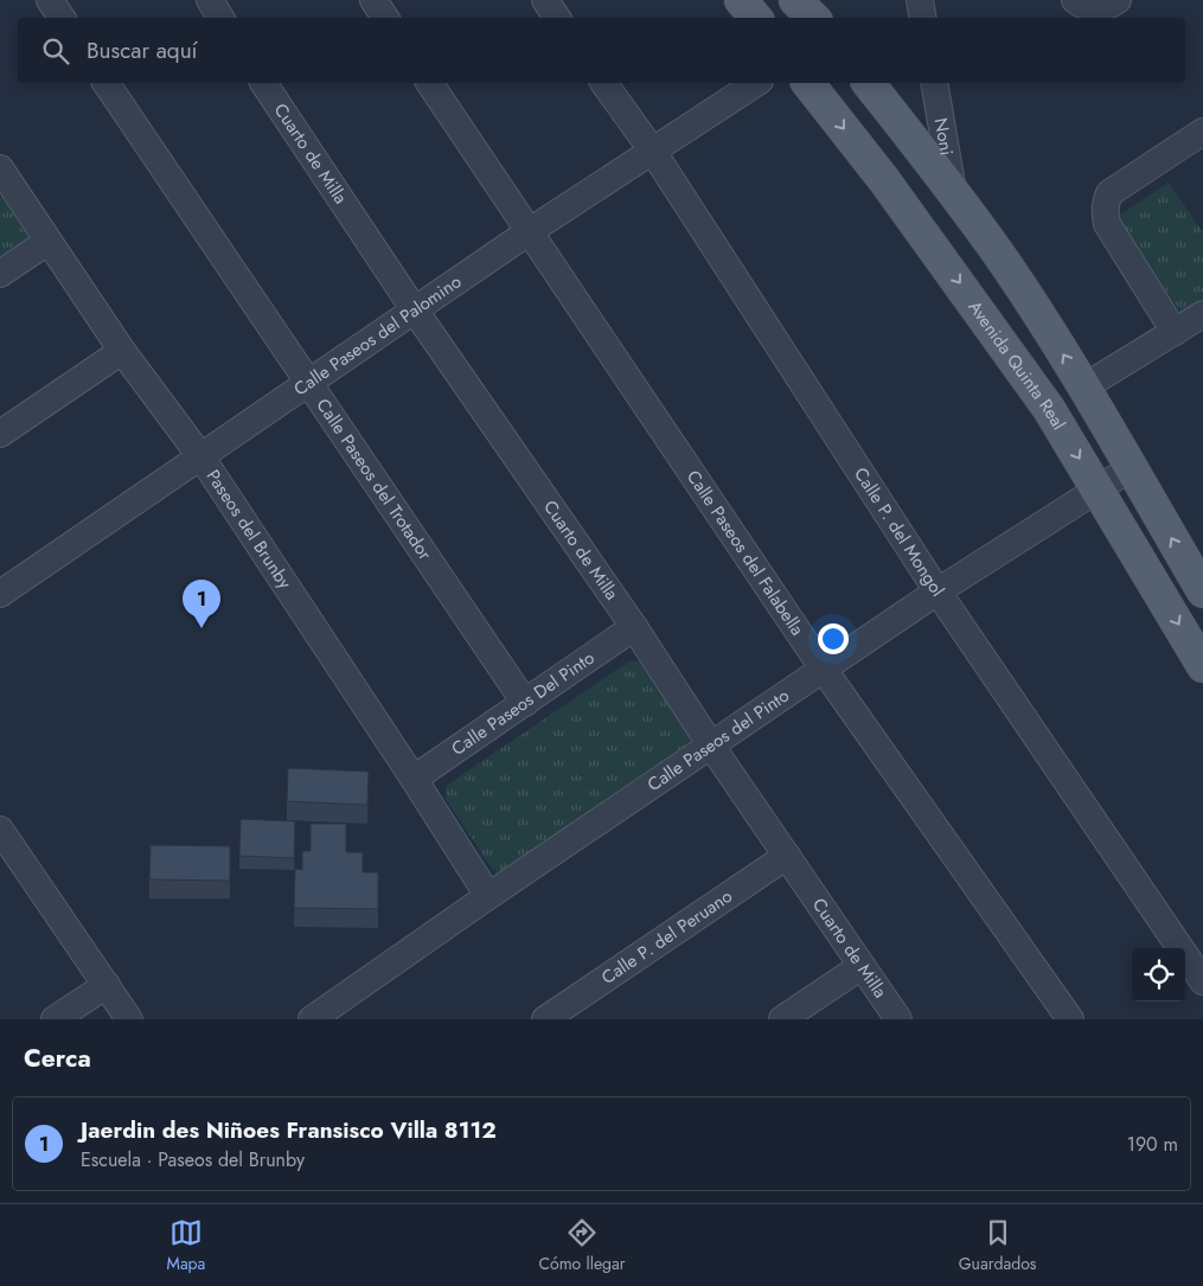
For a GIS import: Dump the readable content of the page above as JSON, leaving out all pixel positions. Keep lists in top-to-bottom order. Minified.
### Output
{"streets":{"main road":["Avenida Quinta Real"],"street":["Noni","Cuarto de Milla","Calle Paseos del Palomino","Calle Paseos del Trotador","Paseos del Brunby","Calle P. del Mongol","Calle Paseos del Falabella","Calle Paseos Del Pinto","Calle Paseos del Pinto","Calle P. del Peruano"]},"crossings":[["Cuarto de Milla","Calle Paseos del Palomino"],["Cuarto de Milla","Calle Paseos Del Pinto"],["Cuarto de Milla","Calle Paseos del Pinto"],["Cuarto de Milla","Calle P. del Peruano"],["Calle Paseos del Palomino","Calle Paseos del Trotador"],["Calle Paseos del Palomino","Paseos del Brunby"],["Calle Paseos del Palomino","Calle P. del Mongol"],["Calle Paseos del Palomino","Calle Paseos del Falabella"],["Avenida Quinta Real","Calle Paseos del Pinto"],["Calle Paseos del Trotador","Calle Paseos Del Pinto"],["Paseos del Brunby","Calle Paseos Del Pinto"],["Paseos del Brunby","Calle Paseos del Pinto"],["Calle P. del Mongol","Calle Paseos del Pinto"],["Calle Paseos del Falabella","Calle Paseos del Pinto"]],"page":{"search":"Buscar aquí","pins":"1","heading":"Cerca","list":[{"mark":"1","name":"Jaerdin des Niñoes Fransisco Villa 8112","note":"Escuela · Paseos del Brunby","value":"190 m"}],"nav":["Mapa","Cómo llegar","Guardados"]}}
